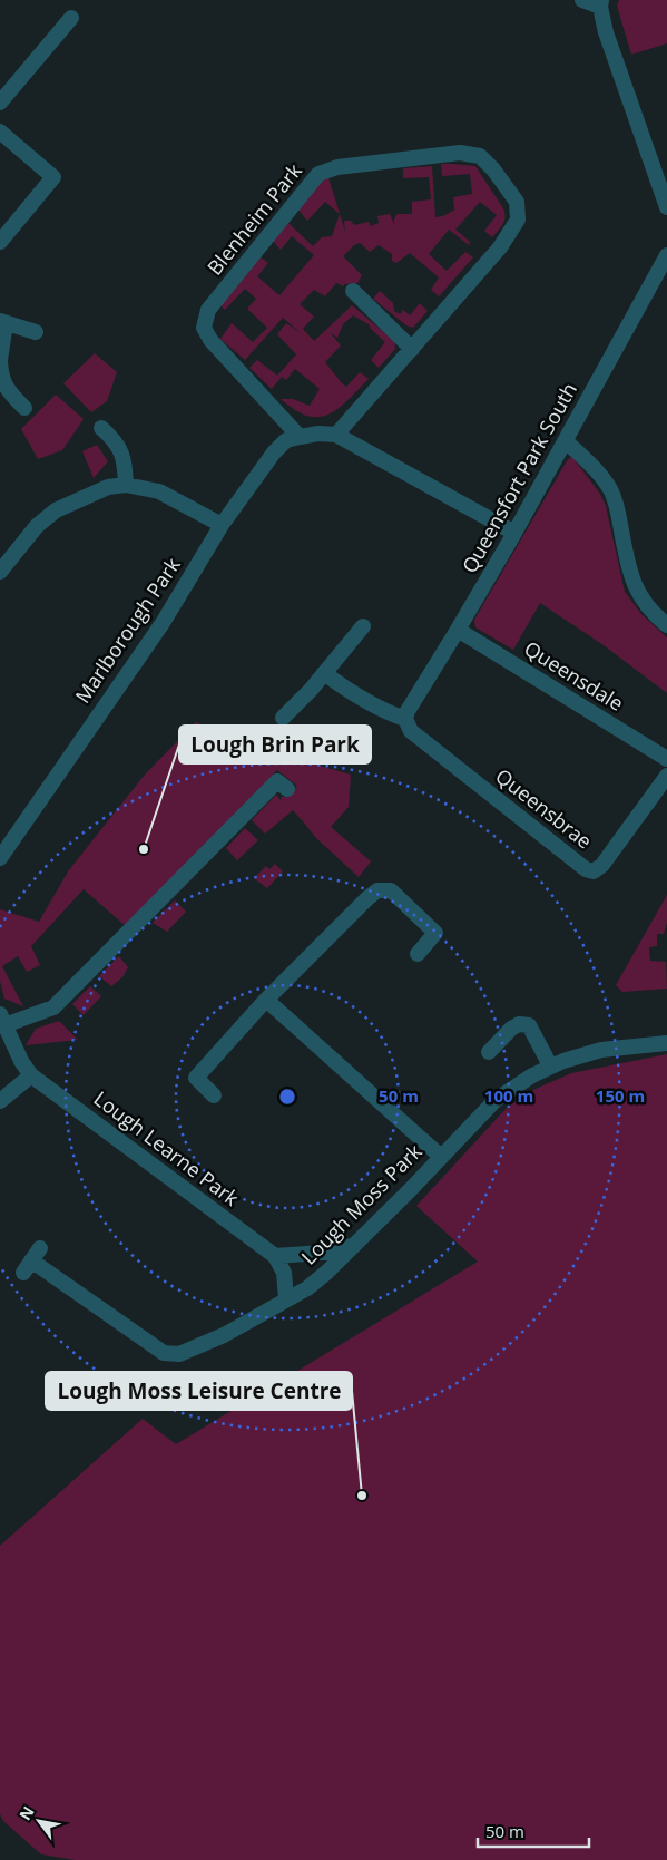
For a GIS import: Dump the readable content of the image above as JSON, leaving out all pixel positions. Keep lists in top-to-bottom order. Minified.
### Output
{"streets":{"street":["Blenheim Park","Queensfort Park South","Marlborough Park","Queensdale","Queensbrae","Lough Learne Park","Lough Moss Park"]},"crossings":[["Blenheim Park","Marlborough Park"],["Queensfort Park South","Queensdale"],["Queensfort Park South","Queensbrae"]],"places":["Lough Brin Park","Lough Moss Leisure Centre"],"scale_bar":"50 m","north":"top left","rings":["50 m","100 m","150 m"]}
